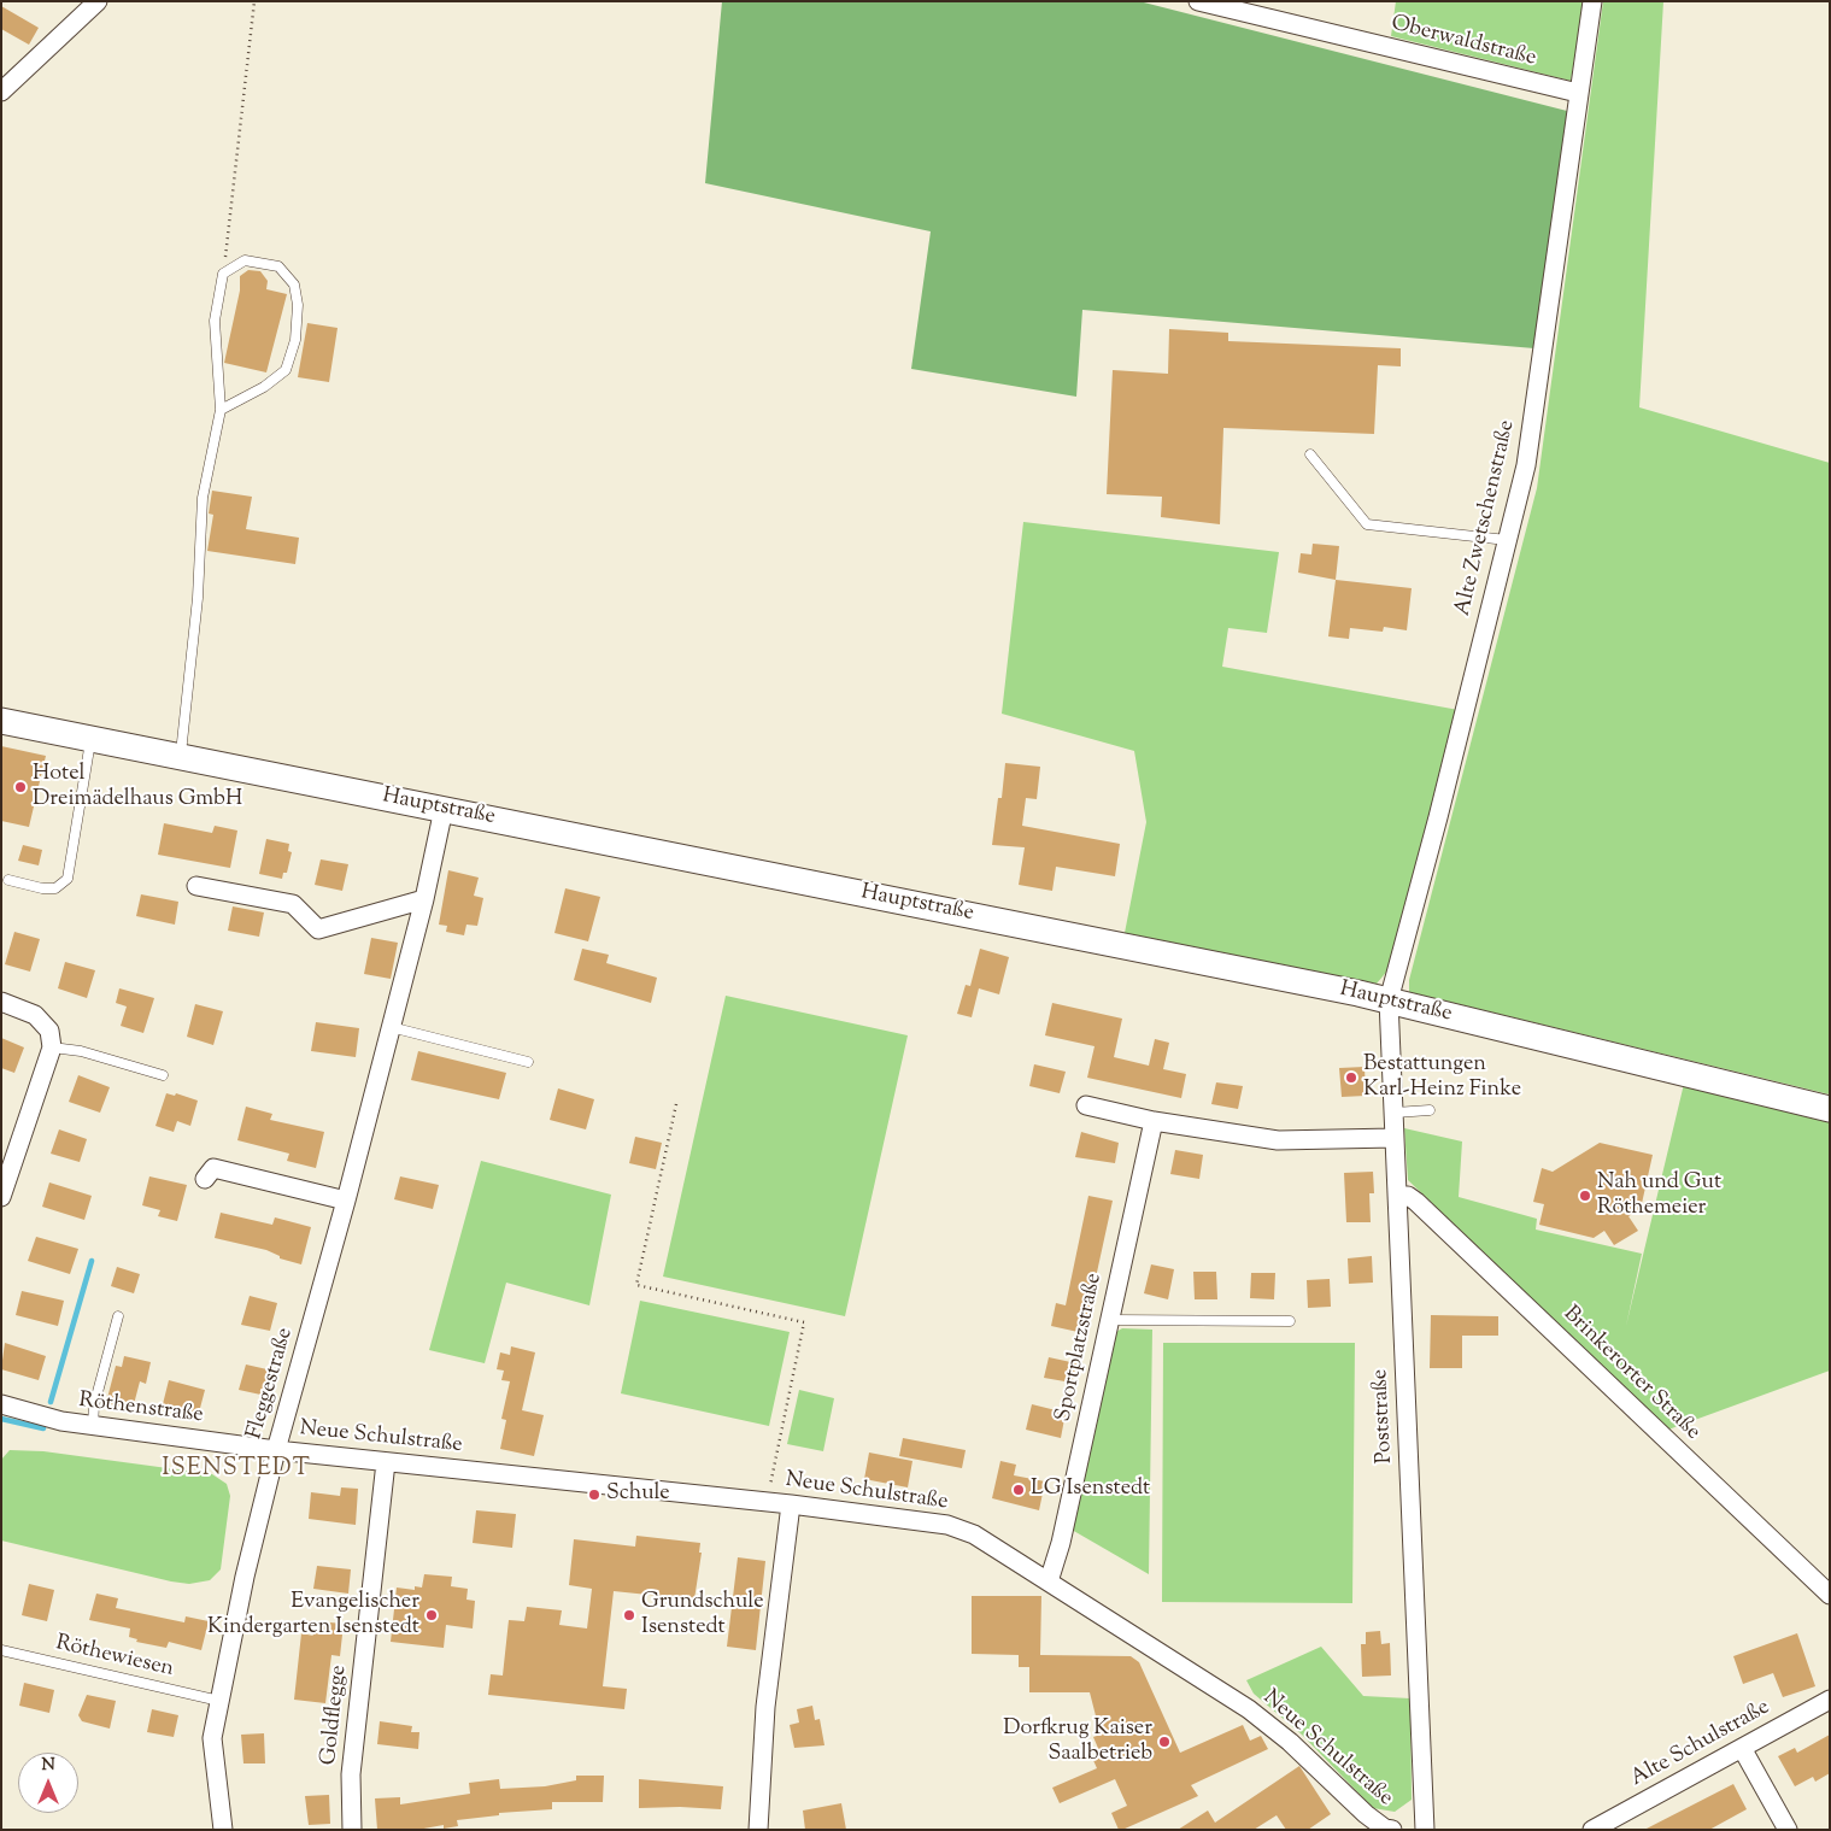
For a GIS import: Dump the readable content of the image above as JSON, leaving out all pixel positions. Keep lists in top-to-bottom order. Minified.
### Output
{"streets":{"main road":["Hauptstraße"],"street":["Oberwaldstraße","Alte Zwetschenstraße","Sportplatzstraße","Brinkerorter Straße","Fleggestraße","Röthenstraße","Poststraße","Neue Schulstraße","Goldflegge","Alte Schulstraße"],"lane":["Röthewiesen"]},"crossings":[["Oberwaldstraße","Alte Zwetschenstraße"],["Alte Zwetschenstraße","Hauptstraße"],["Alte Zwetschenstraße","Poststraße"],["Hauptstraße","Fleggestraße"],["Hauptstraße","Poststraße"],["Sportplatzstraße","Neue Schulstraße"],["Brinkerorter Straße","Poststraße"],["Fleggestraße","Röthenstraße"],["Fleggestraße","Neue Schulstraße"],["Fleggestraße","Röthewiesen"],["Röthenstraße","Neue Schulstraße"],["Neue Schulstraße","Goldflegge"]],"districts":["ISENSTEDT"],"places":["Hotel Dreimädelhaus GmbH","Bestattungen Karl-Heinz Finke","Nah und Gut Röthemeier","LG Isenstedt","Schule","Evangelischer Kindergarten Isenstedt","Grundschule Isenstedt","Dorfkrug Kaiser Saalbetrieb"],"north":"top"}
